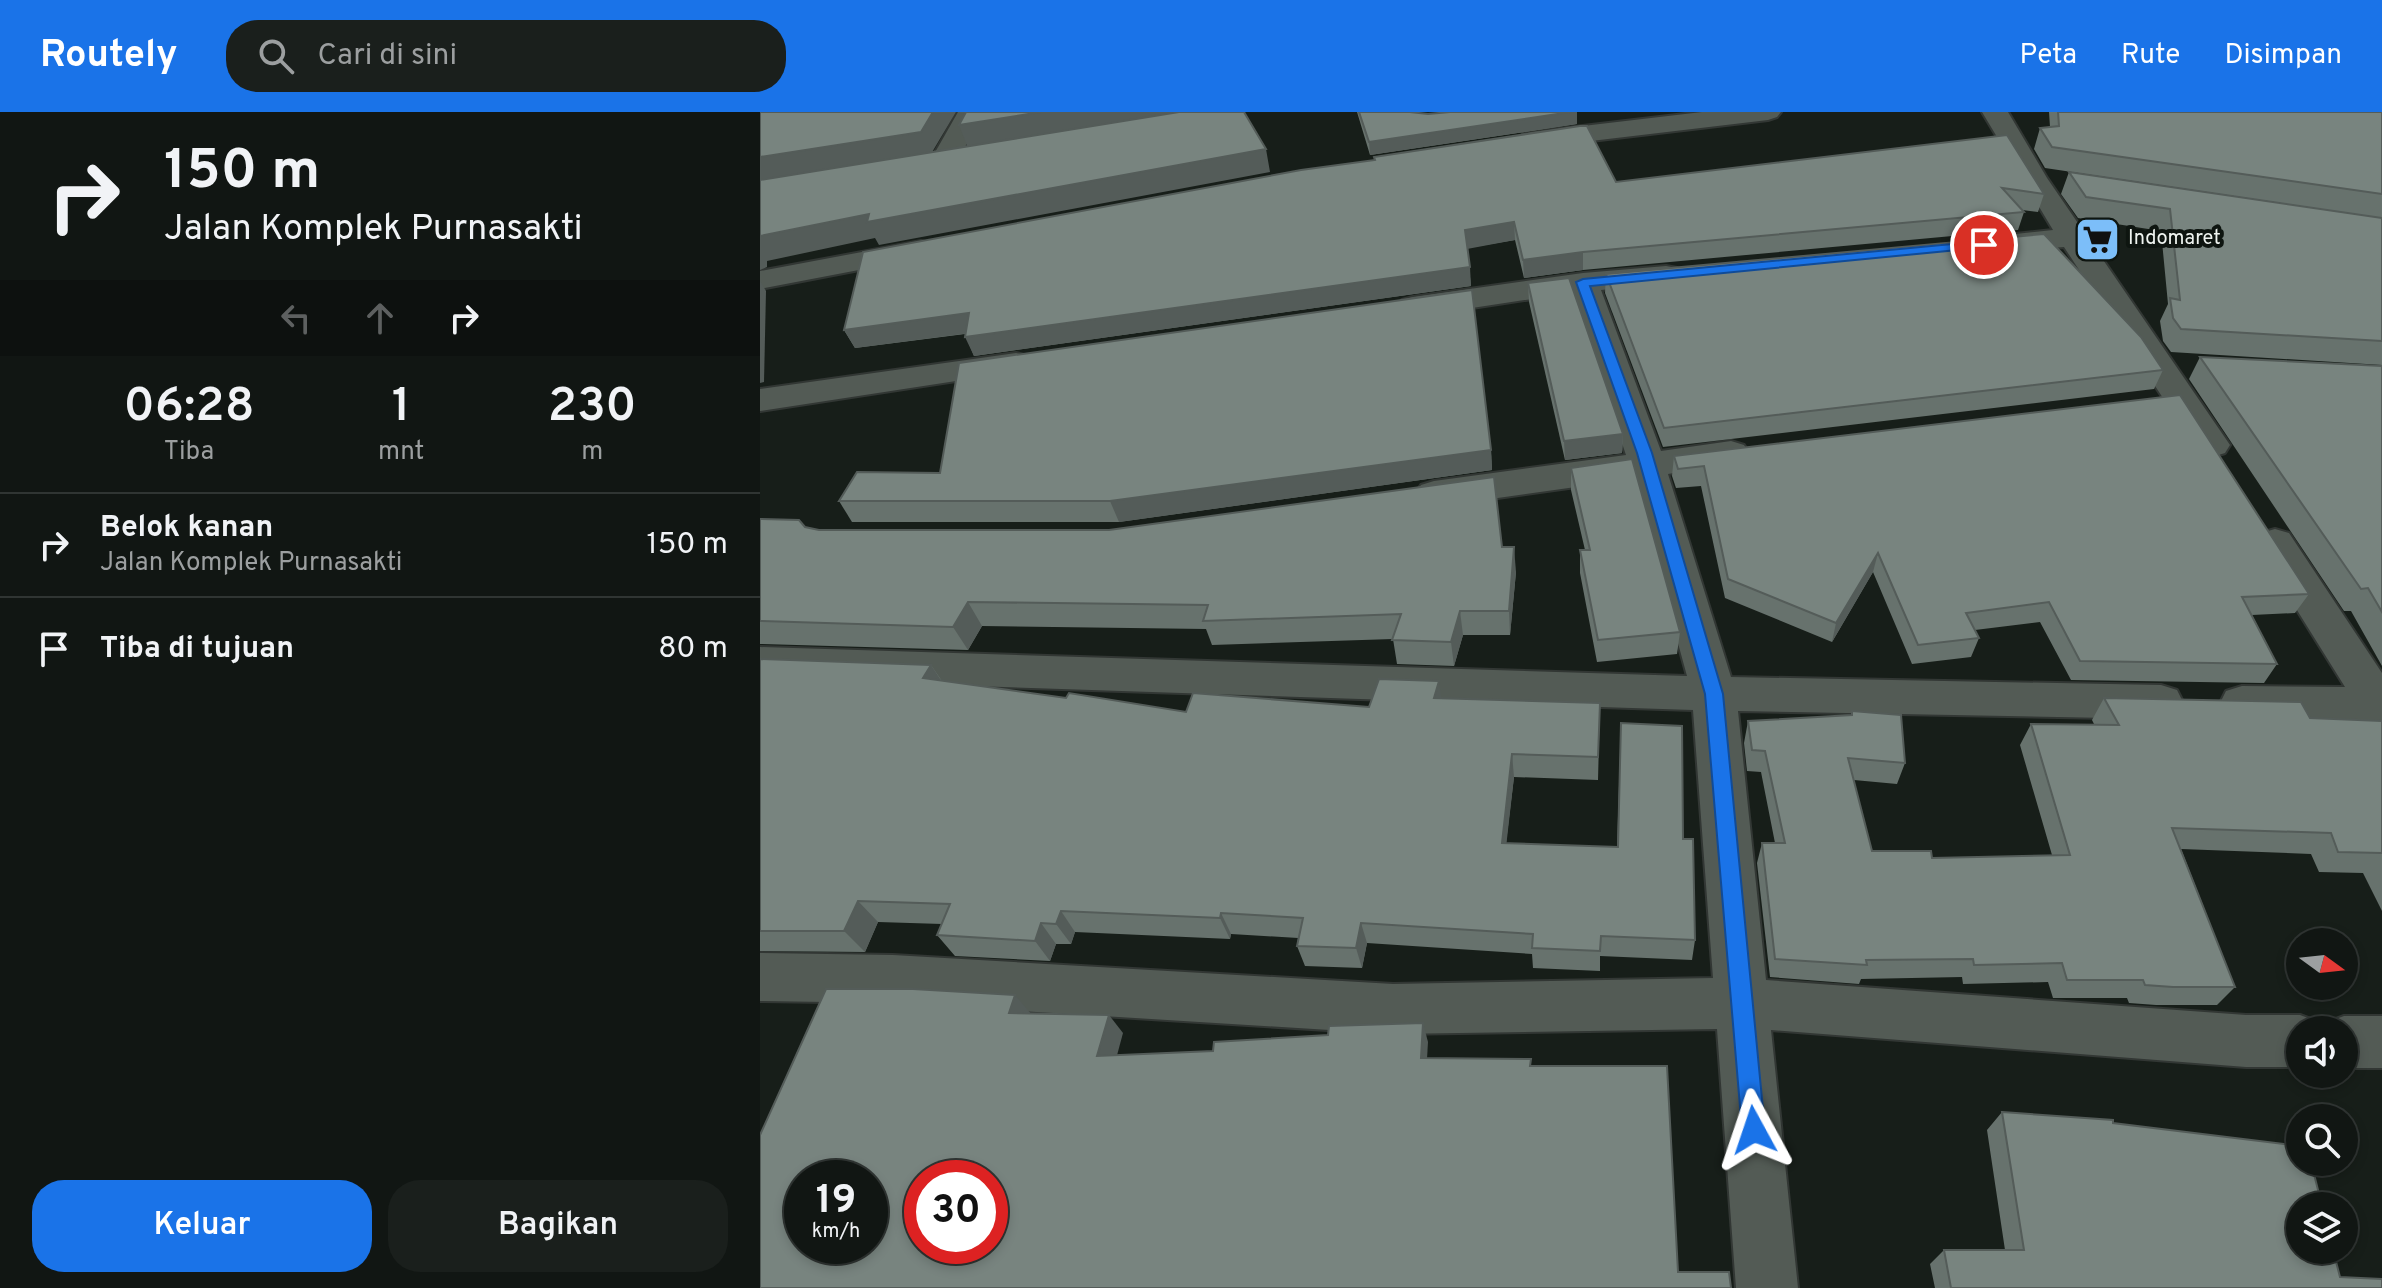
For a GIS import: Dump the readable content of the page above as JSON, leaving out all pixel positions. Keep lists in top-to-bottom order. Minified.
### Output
{"places":{"supermarket":["Indomaret"]},"north":"right","page":{"header":"Routely","search":"Cari di sini","nav":["Peta","Rute","Disimpan"],"turn":["150 m","Jalan Komplek Purnasakti"],"eta":["06:28","Tiba","1","mnt","230","m"],"list":[{"name":"Belok kanan","note":"Jalan Komplek Purnasakti","value":"150 m"},{"name":"Tiba di tujuan","value":"80 m"}],"speed":"19 km/h","limit":"30","buttons":["Keluar","Bagikan"]}}
